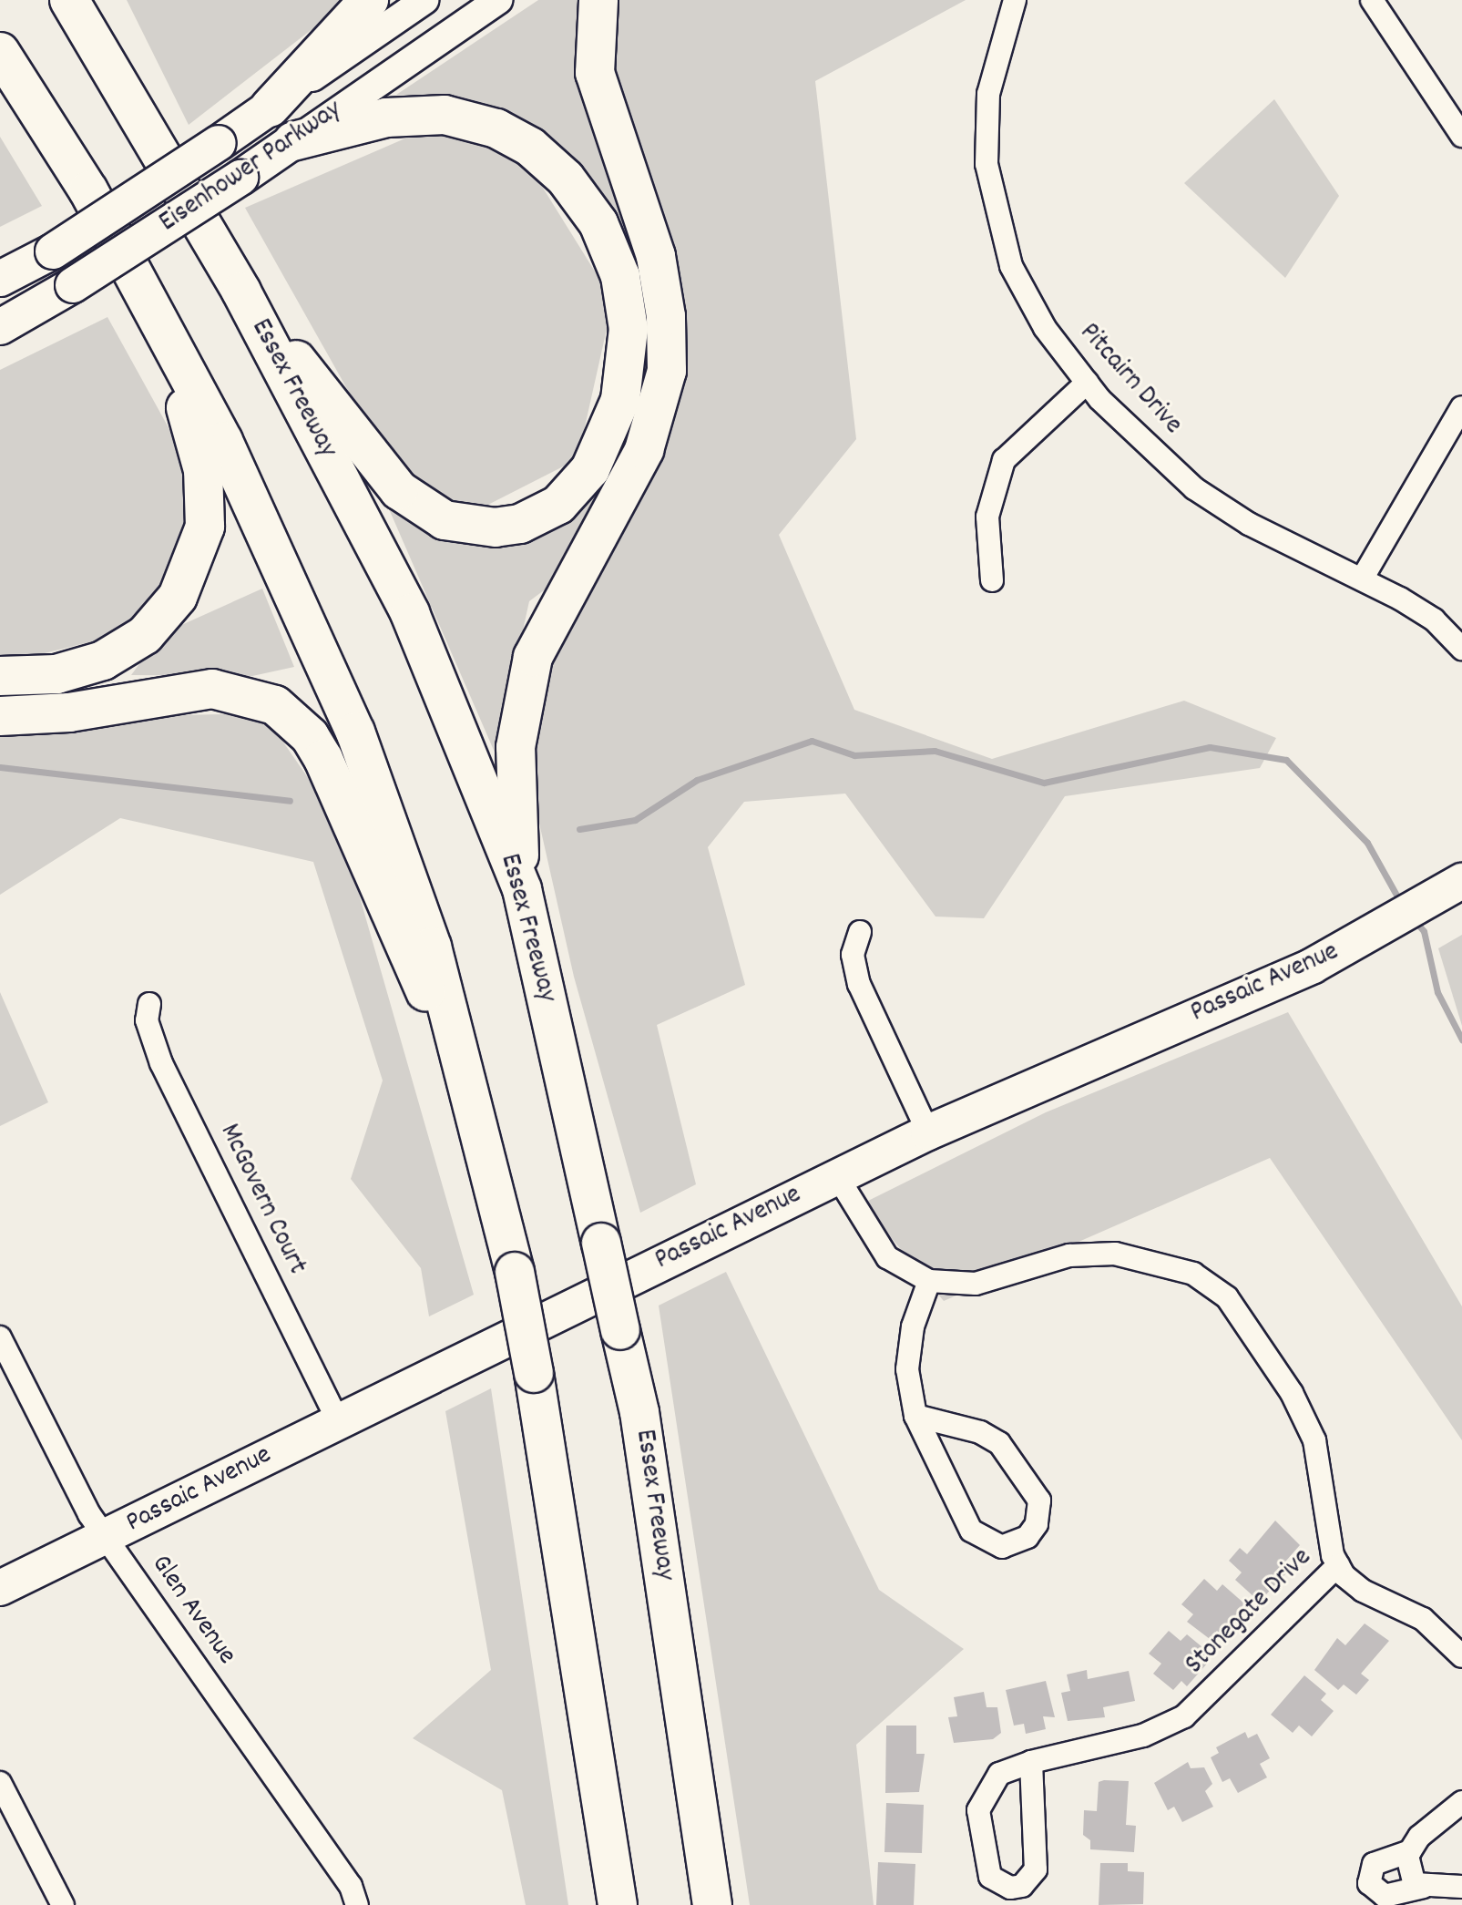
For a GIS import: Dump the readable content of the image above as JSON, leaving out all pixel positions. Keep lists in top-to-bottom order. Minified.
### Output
{"streets":{"highway":["Essex Freeway"],"main road":["Eisenhower Parkway","Passaic Avenue"],"street":["Pitcairn Drive","McGovern Court","Glen Avenue","Stonegate Drive"]},"crossings":[["Passaic Avenue","McGovern Court"],["Passaic Avenue","Glen Avenue"],["Passaic Avenue","Stonegate Drive"]]}
